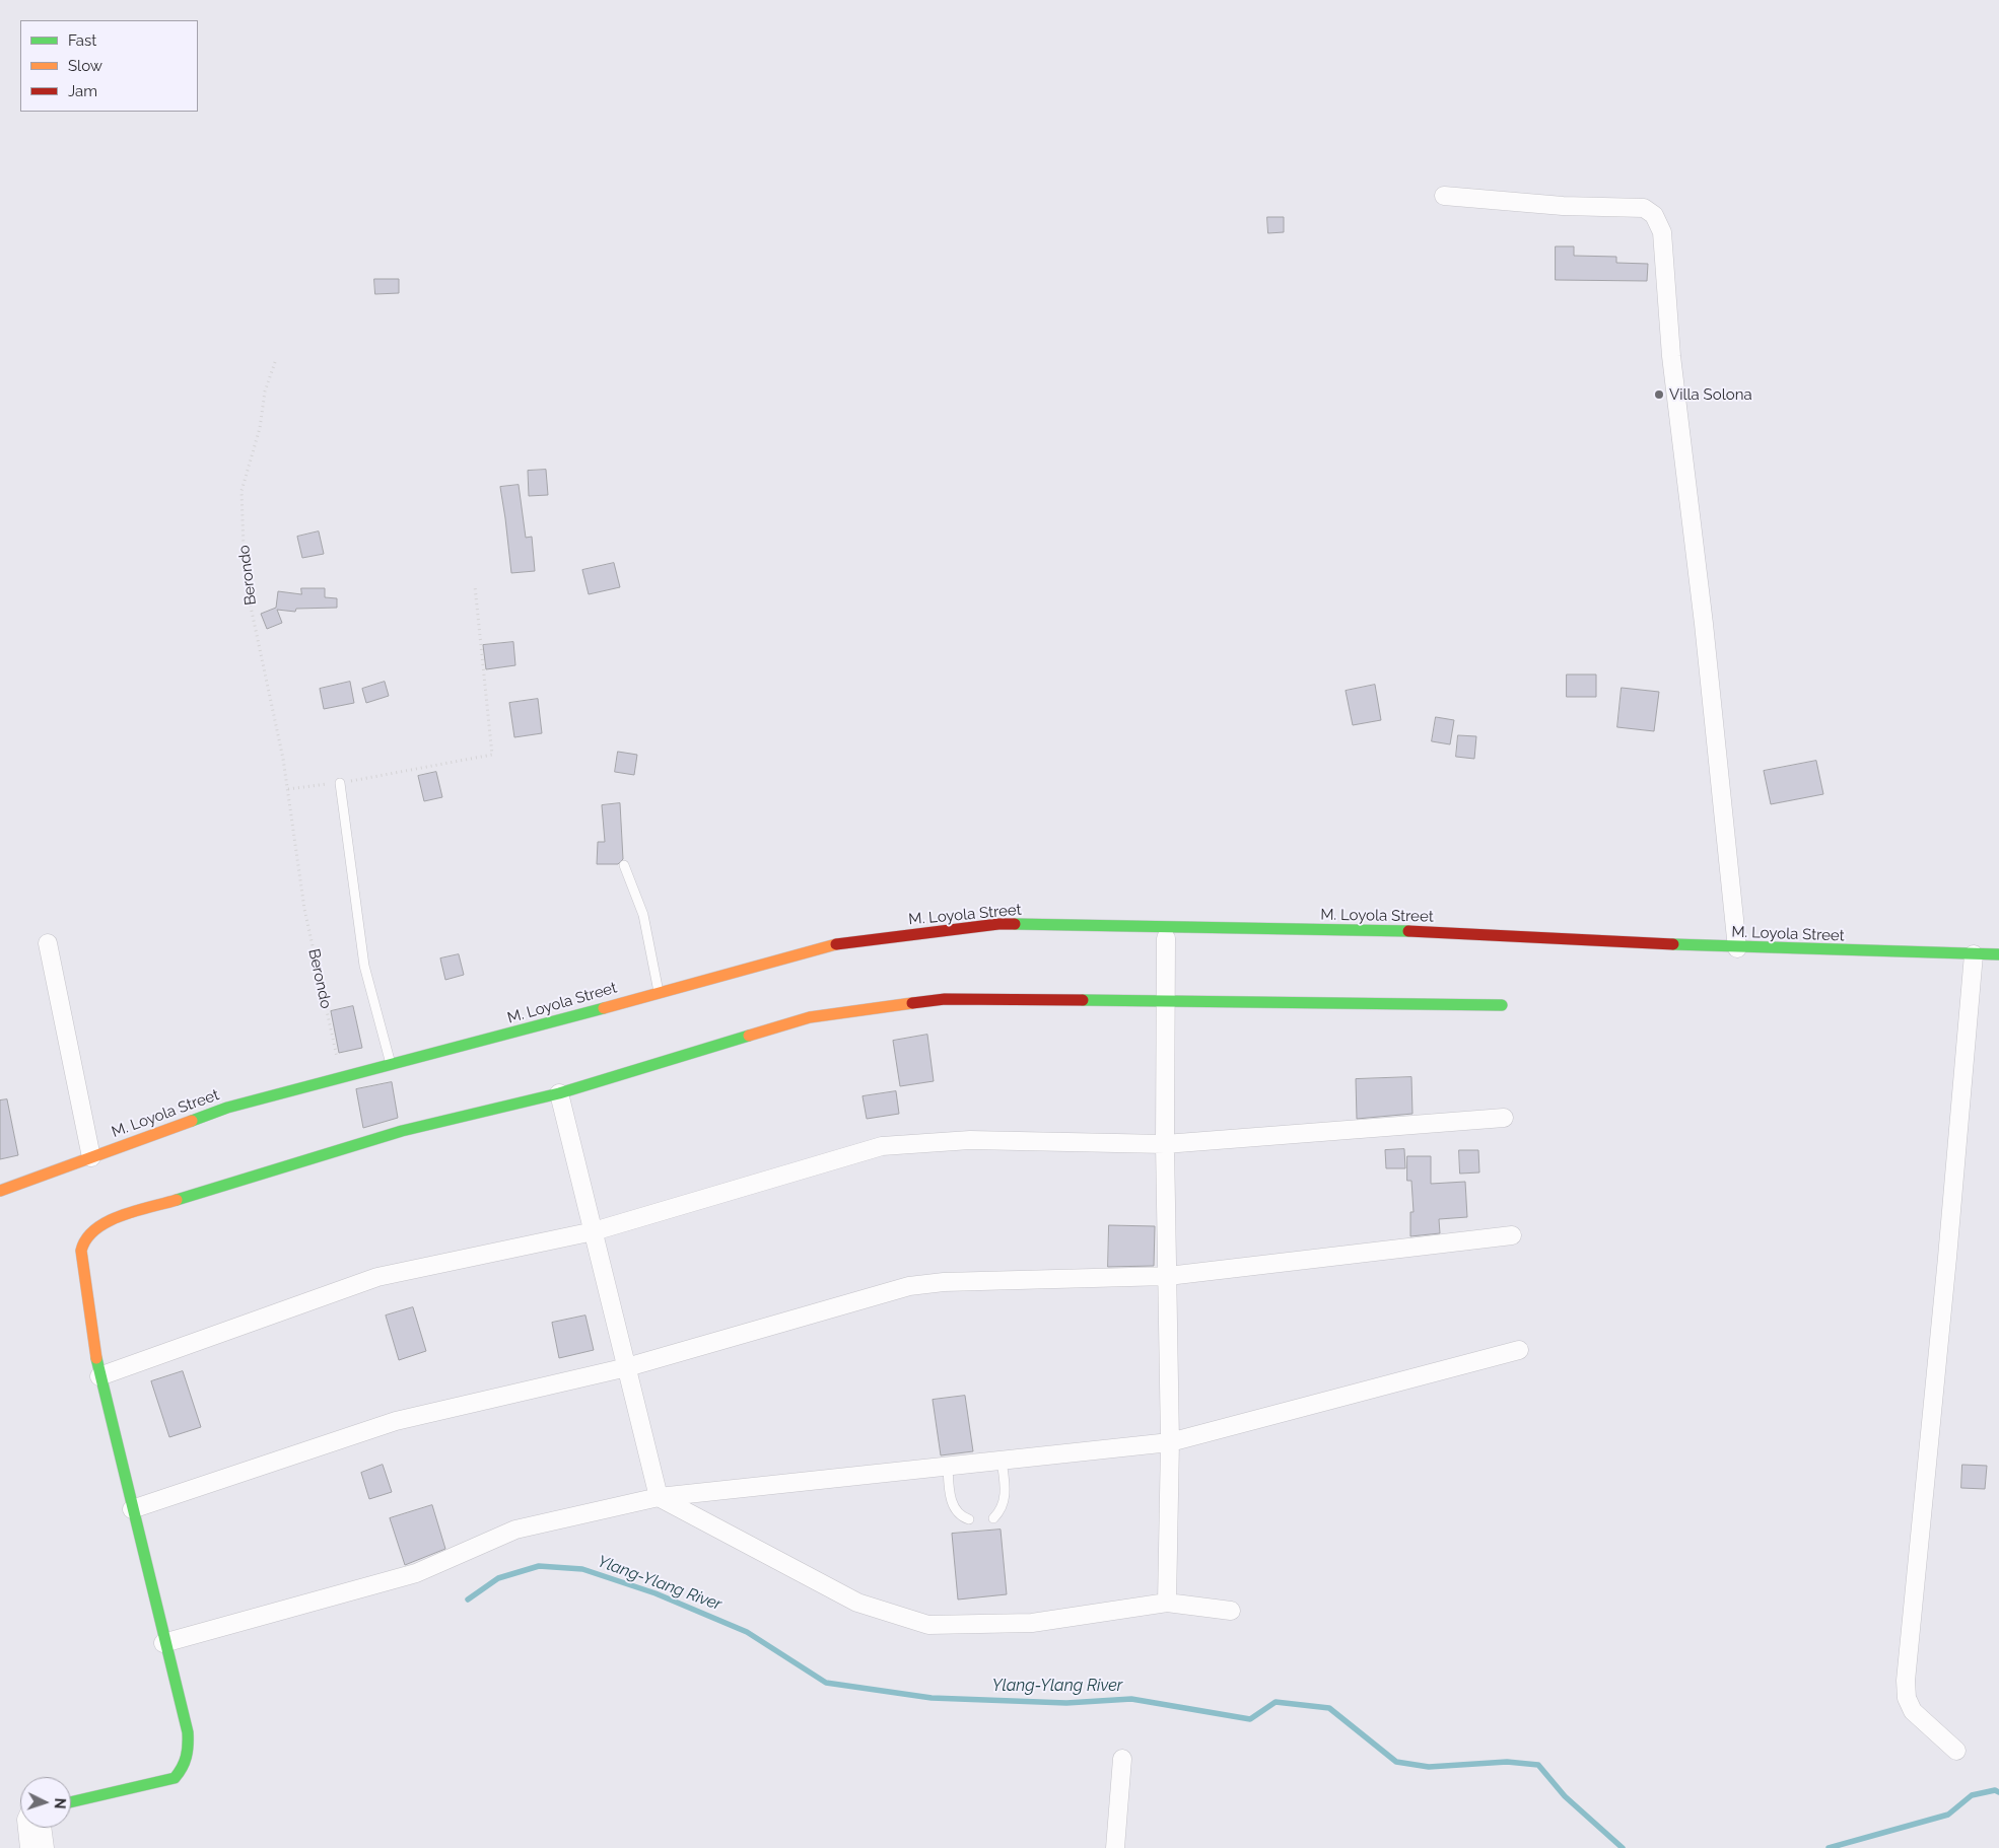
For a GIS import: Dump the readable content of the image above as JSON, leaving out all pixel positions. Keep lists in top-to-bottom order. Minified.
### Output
{"streets":{"street":["M. Loyola Street"],"path":["Berondo"]},"crossings":[["Berondo","M. Loyola Street"]],"water":["Ylang-Ylang River"],"places":["Villa Solona"],"legend":["Fast","Slow","Jam"],"north":"right"}
